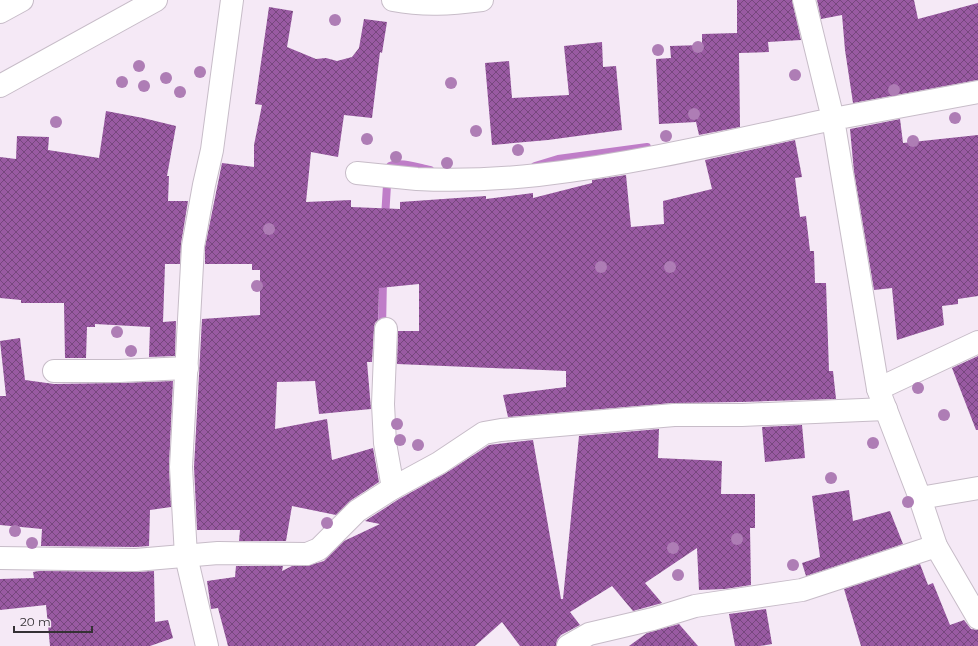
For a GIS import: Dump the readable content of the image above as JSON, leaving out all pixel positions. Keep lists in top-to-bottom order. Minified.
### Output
{"scale_bar":"20 m"}
